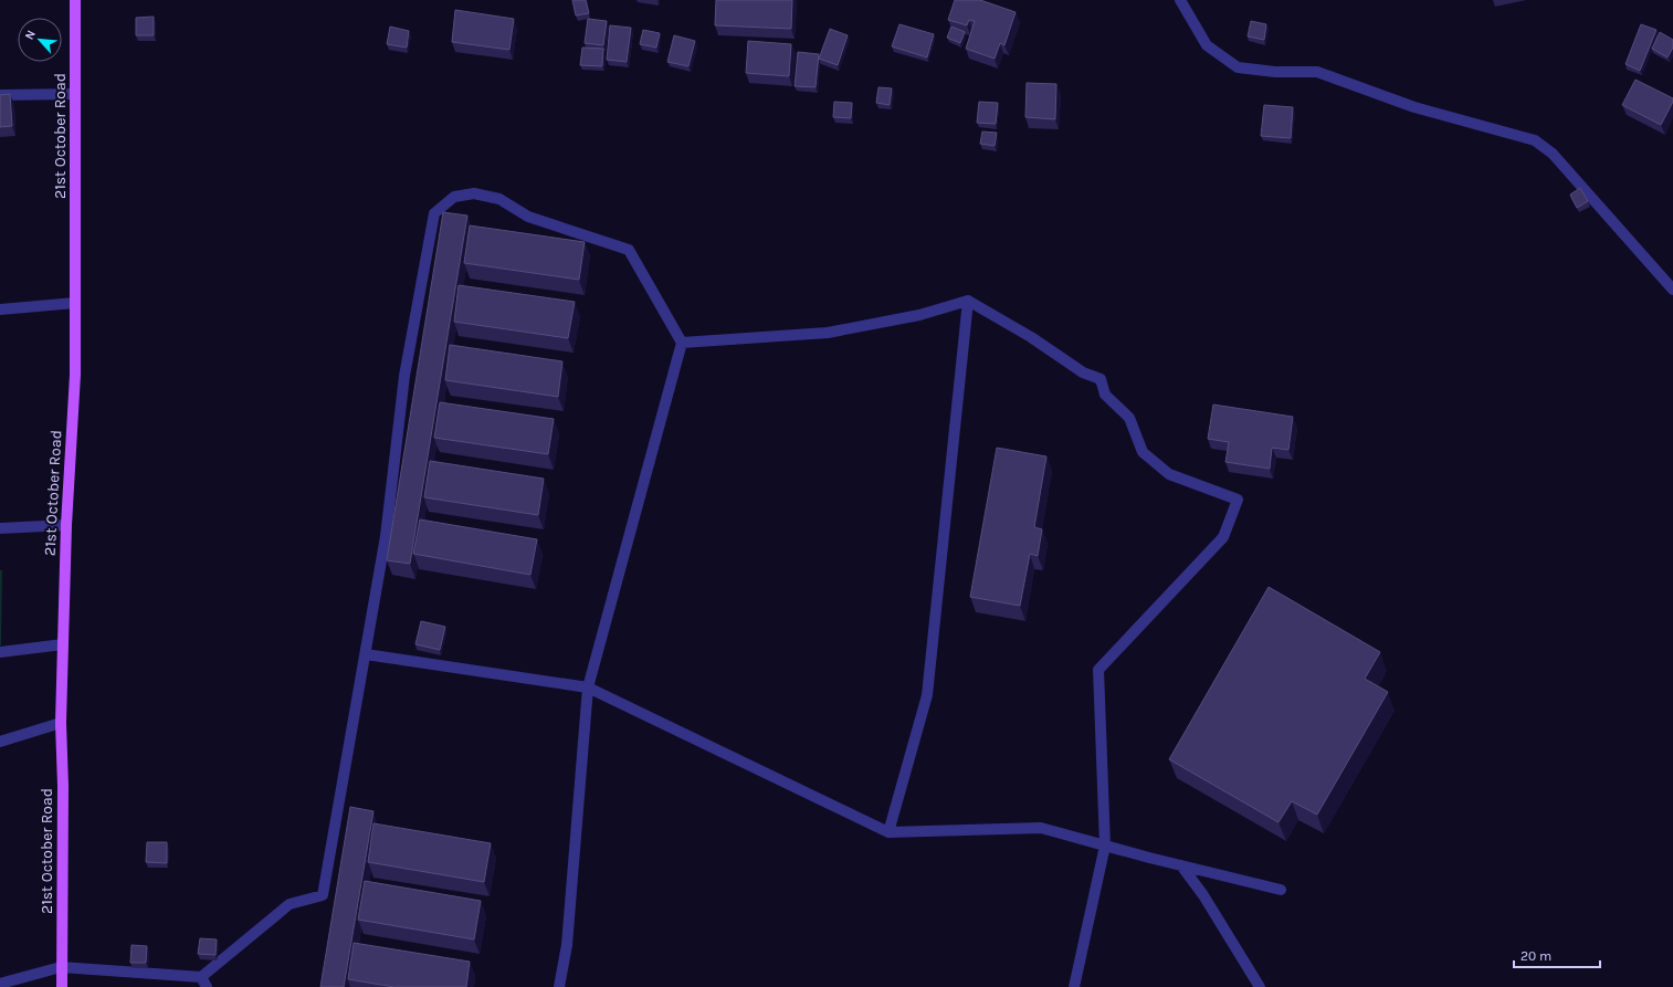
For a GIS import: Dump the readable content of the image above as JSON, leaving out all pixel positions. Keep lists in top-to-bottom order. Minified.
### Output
{"streets":{"main road":["21st October Road"]},"scale_bar":"20 m","north":"top left"}
